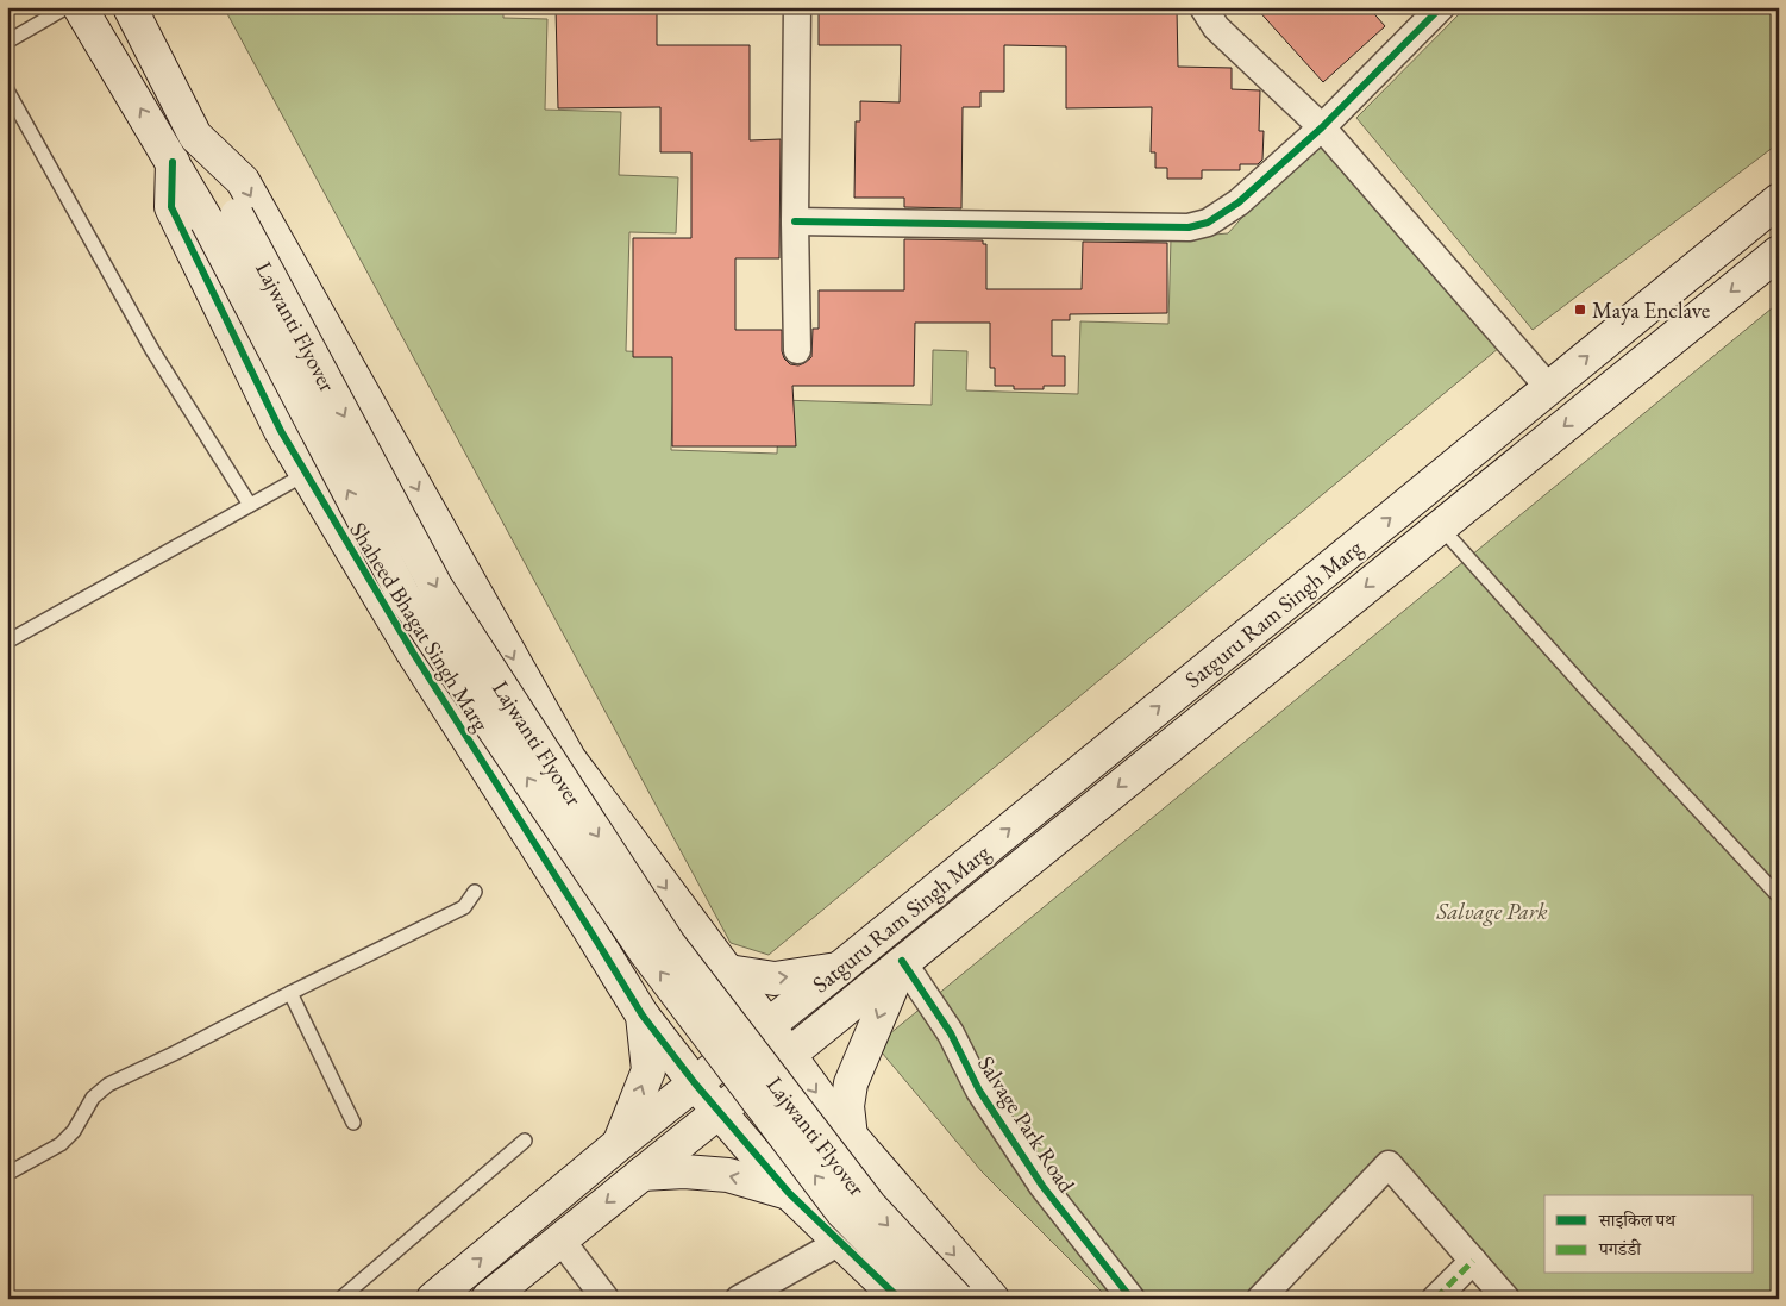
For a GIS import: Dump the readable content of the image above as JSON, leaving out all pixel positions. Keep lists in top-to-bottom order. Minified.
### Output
{"streets":{"main road":["Lajwanti Flyover","Satguru Ram Singh Marg","Shaheed Bhagat Singh Marg"],"street":["Salvage Park Road"]},"crossings":[["Satguru Ram Singh Marg","Shaheed Bhagat Singh Marg"],["Satguru Ram Singh Marg","Salvage Park Road"]],"parks":["Salvage Park"],"places":{"transit":["Maya Enclave"]},"legend":["साइकिल पथ","पगडंडी"]}
